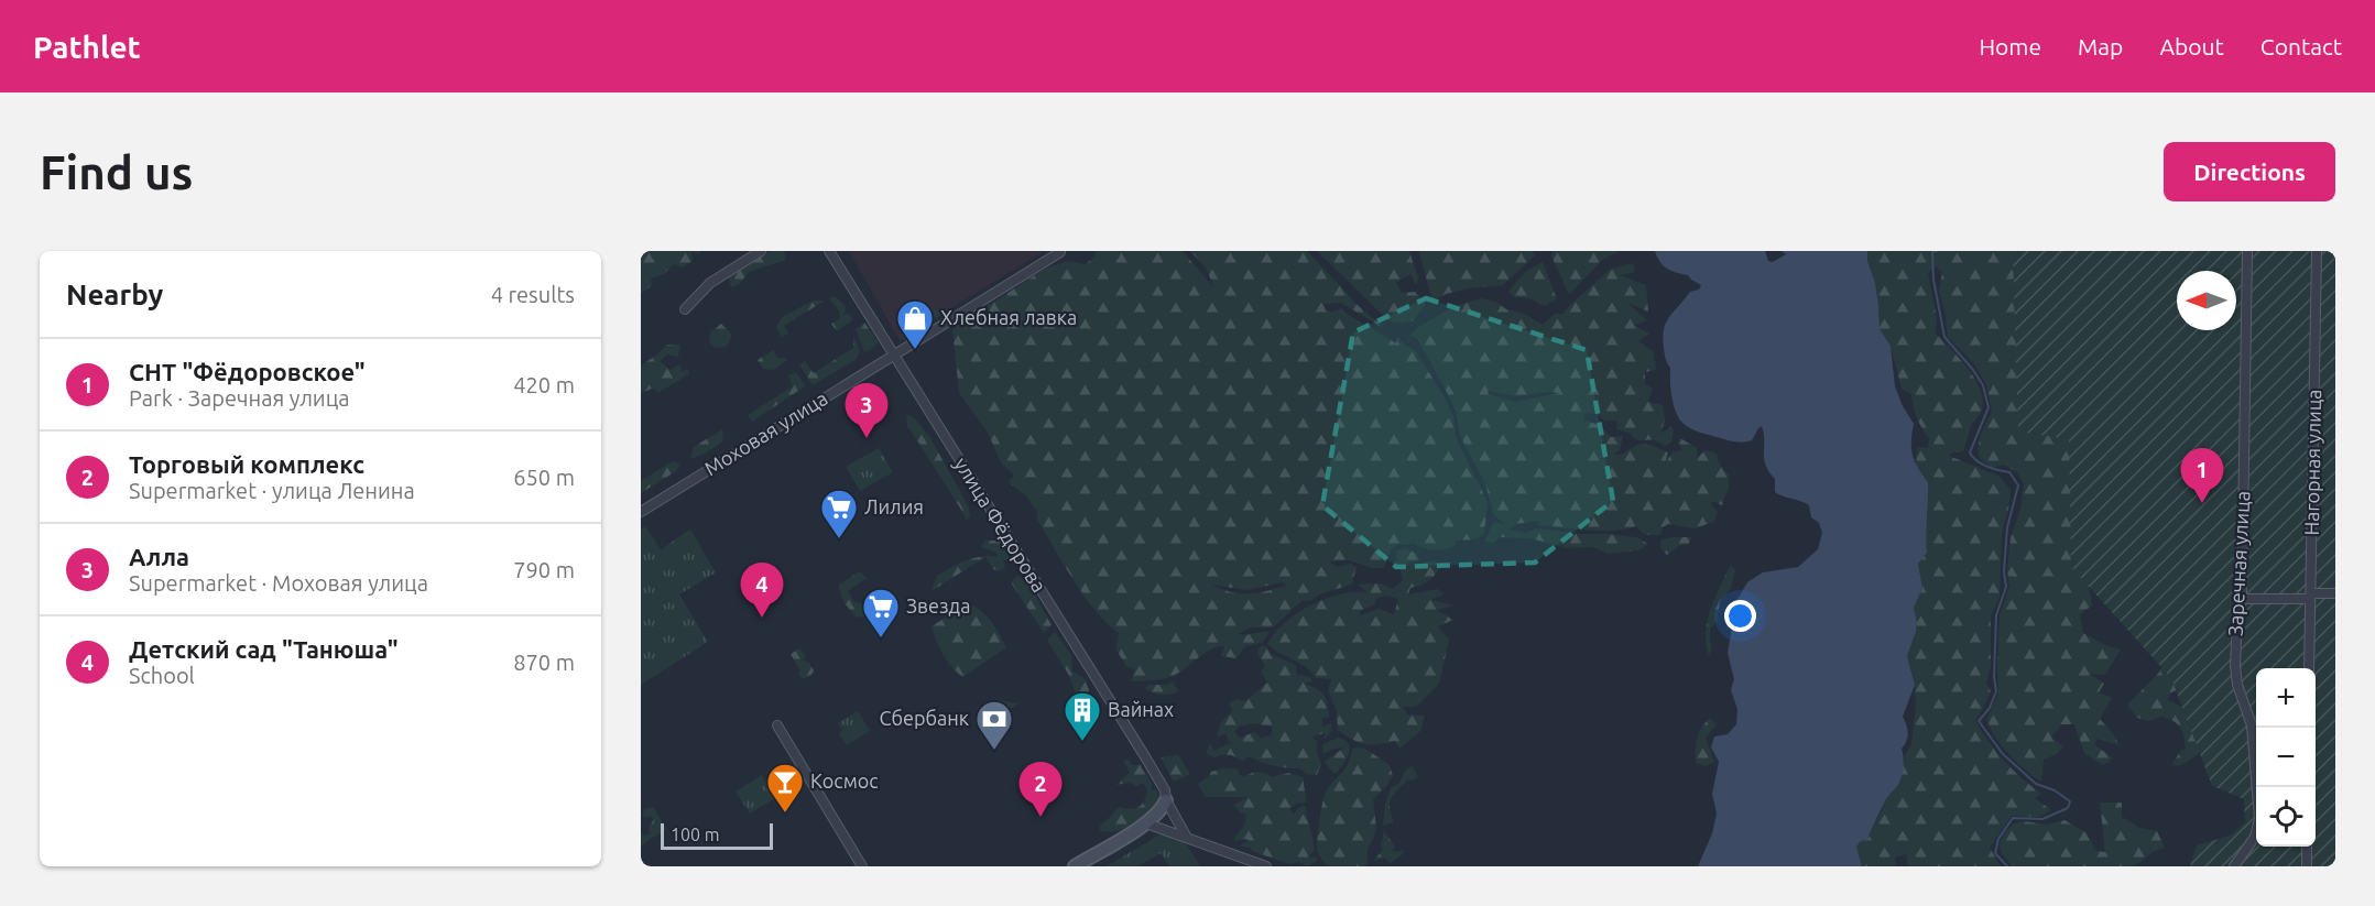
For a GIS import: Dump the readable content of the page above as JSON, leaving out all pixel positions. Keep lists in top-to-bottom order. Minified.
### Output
{"streets":{"street":["Моховая улица","Нагорная улица","улица Фёдорова","Заречная улица"]},"crossings":[["Моховая улица","улица Фёдорова"]],"places":{"shop":["Хлебная лавка"],"supermarket":["Лилия","Звезда"],"building":["Вайнах"],"bank":["Сбербанк"],"bar":["Космос"]},"scale_bar":"100 m","north":"left","page":{"header":"Pathlet","nav":["Home","Map","About","Contact"],"buttons":"Directions","title":"Find us","heading":["Nearby","4 results"],"list":[{"mark":"1","name":"СНТ \"Фёдоровское\"","note":"Park · Заречная улица","value":"420 m"},{"mark":"2","name":"Торговый комплекс","note":"Supermarket · улица Ленина","value":"650 m"},{"mark":"3","name":"Алла","note":"Supermarket · Моховая улица","value":"790 m"},{"mark":"4","name":"Детский сад \"Танюша\"","note":"School","value":"870 m"}],"pins":["3","1","4","2"],"map_buttons":["+","−"],"scale":"100 m"}}
